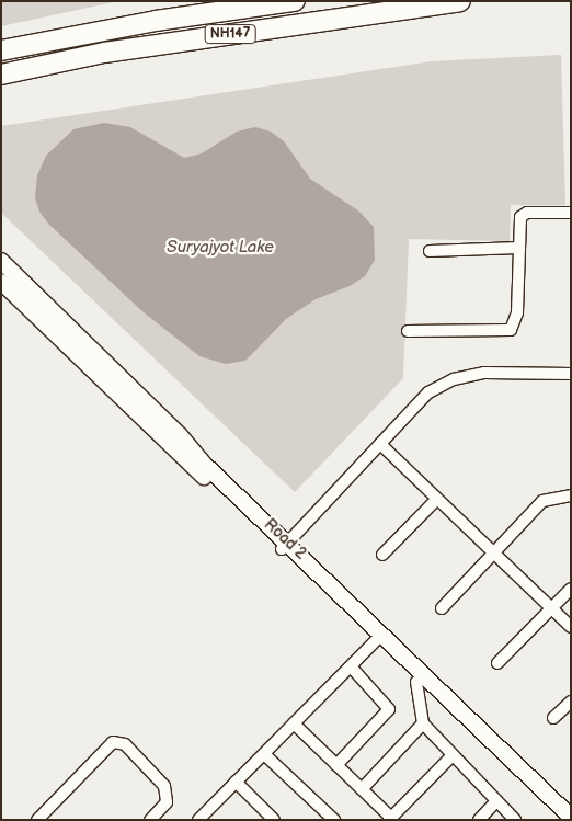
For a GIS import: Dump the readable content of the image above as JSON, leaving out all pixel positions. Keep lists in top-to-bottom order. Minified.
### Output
{"streets":{"highway":["NH147"],"street":["Road 2"]},"water":["Suryajyot Lake"]}
